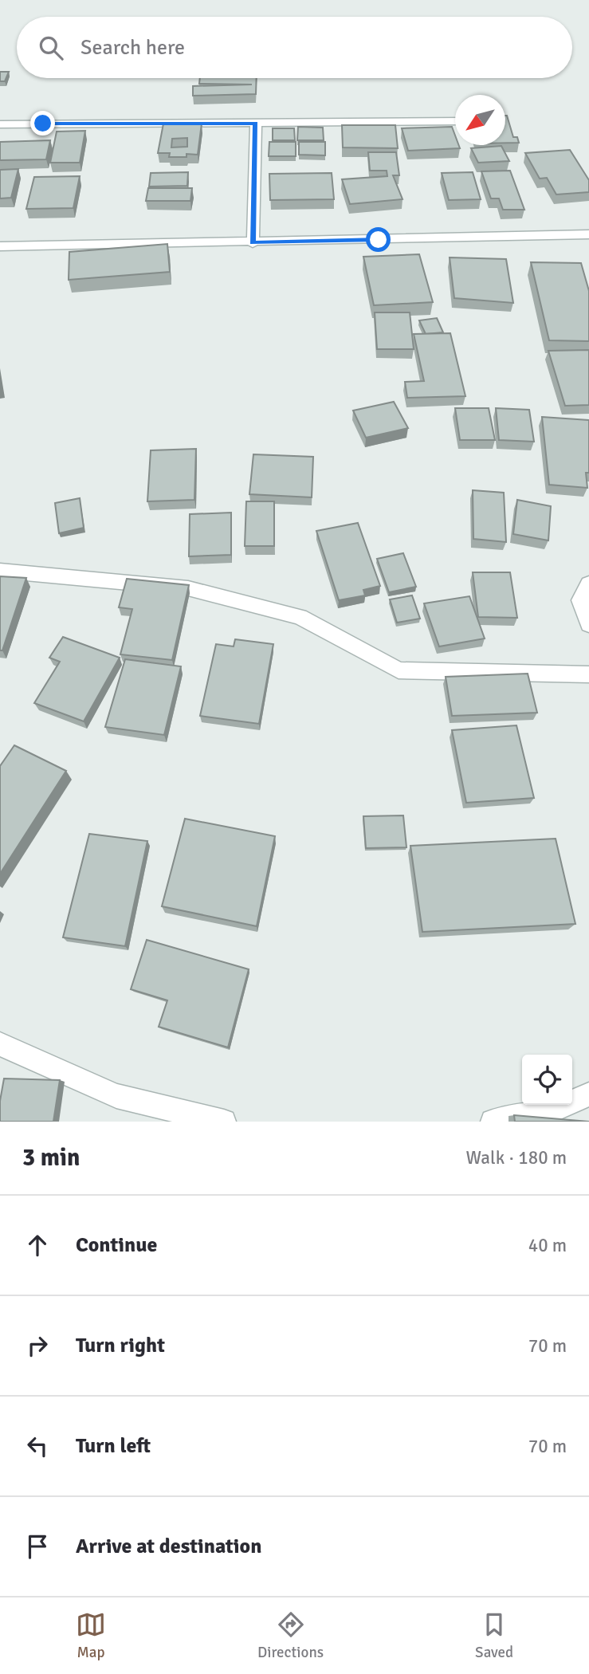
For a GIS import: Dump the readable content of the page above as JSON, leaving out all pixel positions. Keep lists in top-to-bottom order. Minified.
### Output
{"north":"bottom left","page":{"search":"Search here","heading":["3 min","Walk · 180 m"],"list":[["Continue","40 m"],["Turn right","70 m"],["Turn left","70 m"],"Arrive at destination"],"nav":["Map","Directions","Saved"]}}
